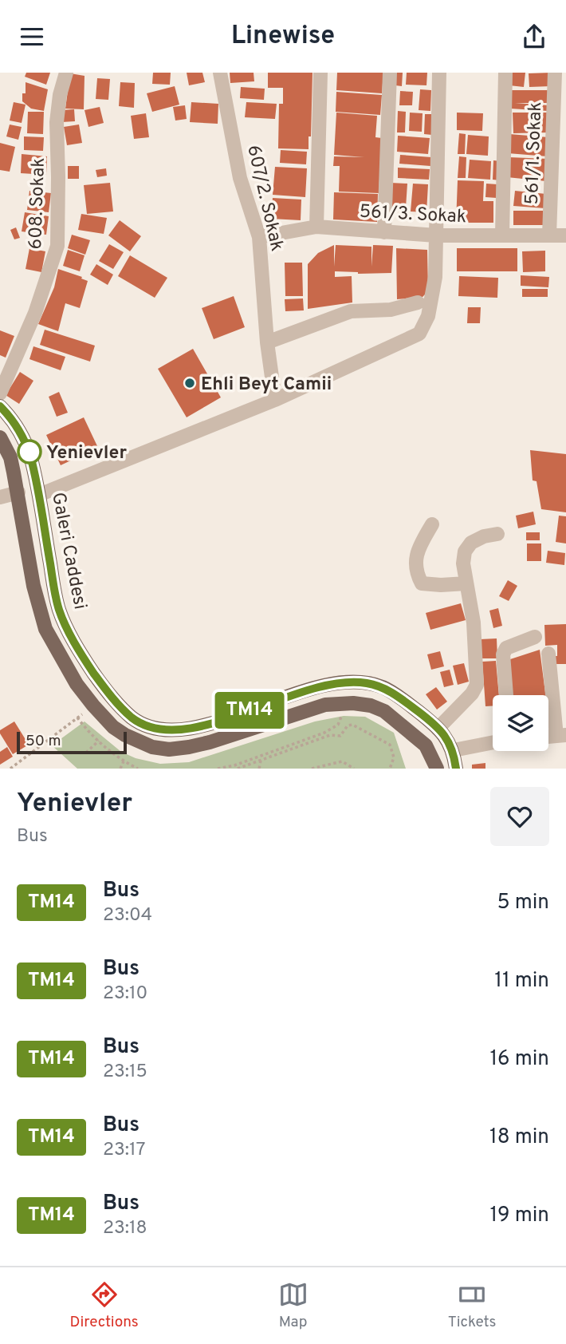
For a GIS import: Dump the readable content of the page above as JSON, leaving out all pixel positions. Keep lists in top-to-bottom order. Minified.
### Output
{"streets":{"main road":["Galeri Caddesi"],"street":["561/1. Sokak","607/2. Sokak","608. Sokak","561/3. Sokak"]},"crossings":[["561/1. Sokak","561/3. Sokak"],["607/2. Sokak","561/3. Sokak"]],"places":["Ehli Beyt Camii","Yenievler"],"lines":["bus line TM14"],"scale_bar":"50 m","page":{"header":"Linewise","on_map":"TM14","scale":"50 m","heading":["Yenievler","Bus"],"list":[{"mark":"TM14","name":"Bus","note":"23:04","value":"5 min"},{"mark":"TM14","name":"Bus","note":"23:10","value":"11 min"},{"mark":"TM14","name":"Bus","note":"23:15","value":"16 min"},{"mark":"TM14","name":"Bus","note":"23:17","value":"18 min"},{"mark":"TM14","name":"Bus","note":"23:18","value":"19 min"}],"tabs":["Directions","Map","Tickets"]}}
